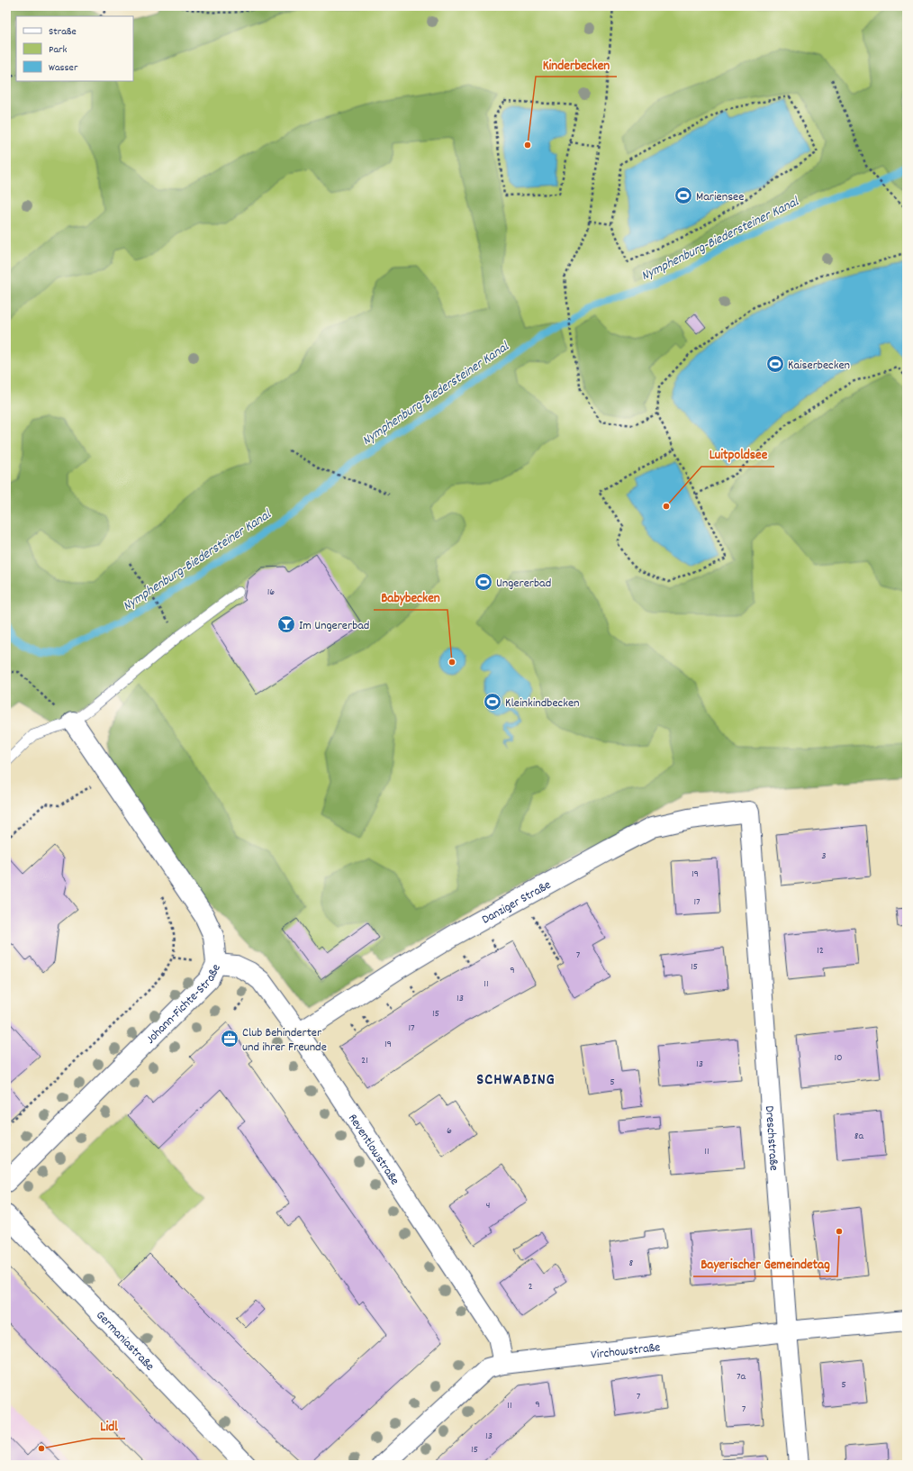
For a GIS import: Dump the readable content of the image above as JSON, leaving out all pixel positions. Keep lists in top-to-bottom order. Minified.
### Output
{"streets":{"street":["Danziger Straße","Johann-Fichte-Straße","Dreschstraße","Reventlowstraße","Germaniastraße","Virchowstraße"]},"crossings":[["Danziger Straße","Dreschstraße"],["Danziger Straße","Reventlowstraße"],["Johann-Fichte-Straße","Reventlowstraße"],["Dreschstraße","Virchowstraße"],["Reventlowstraße","Virchowstraße"]],"districts":["SCHWABING"],"water":["Nymphenburg-Biedersteiner Kanal"],"places":{"other":["Kinderbecken","Luitpoldsee","Babybecken","Bayerischer Gemeindetag","Lidl"],"sports":["Mariensee","Kaiserbecken","Ungererbad","Kleinkindbecken"],"bar":["Im Ungererbad"],"office":["Club Behinderter und ihrer Freunde"]},"house_numbers":["16","3","19","17","12","7","15","9","11","13","15","17","19","10","21","13","5","6","8a","11","4","8","2","7a","5","7","9","11","7","13","15"],"legend":["Straße","Park","Wasser"]}
